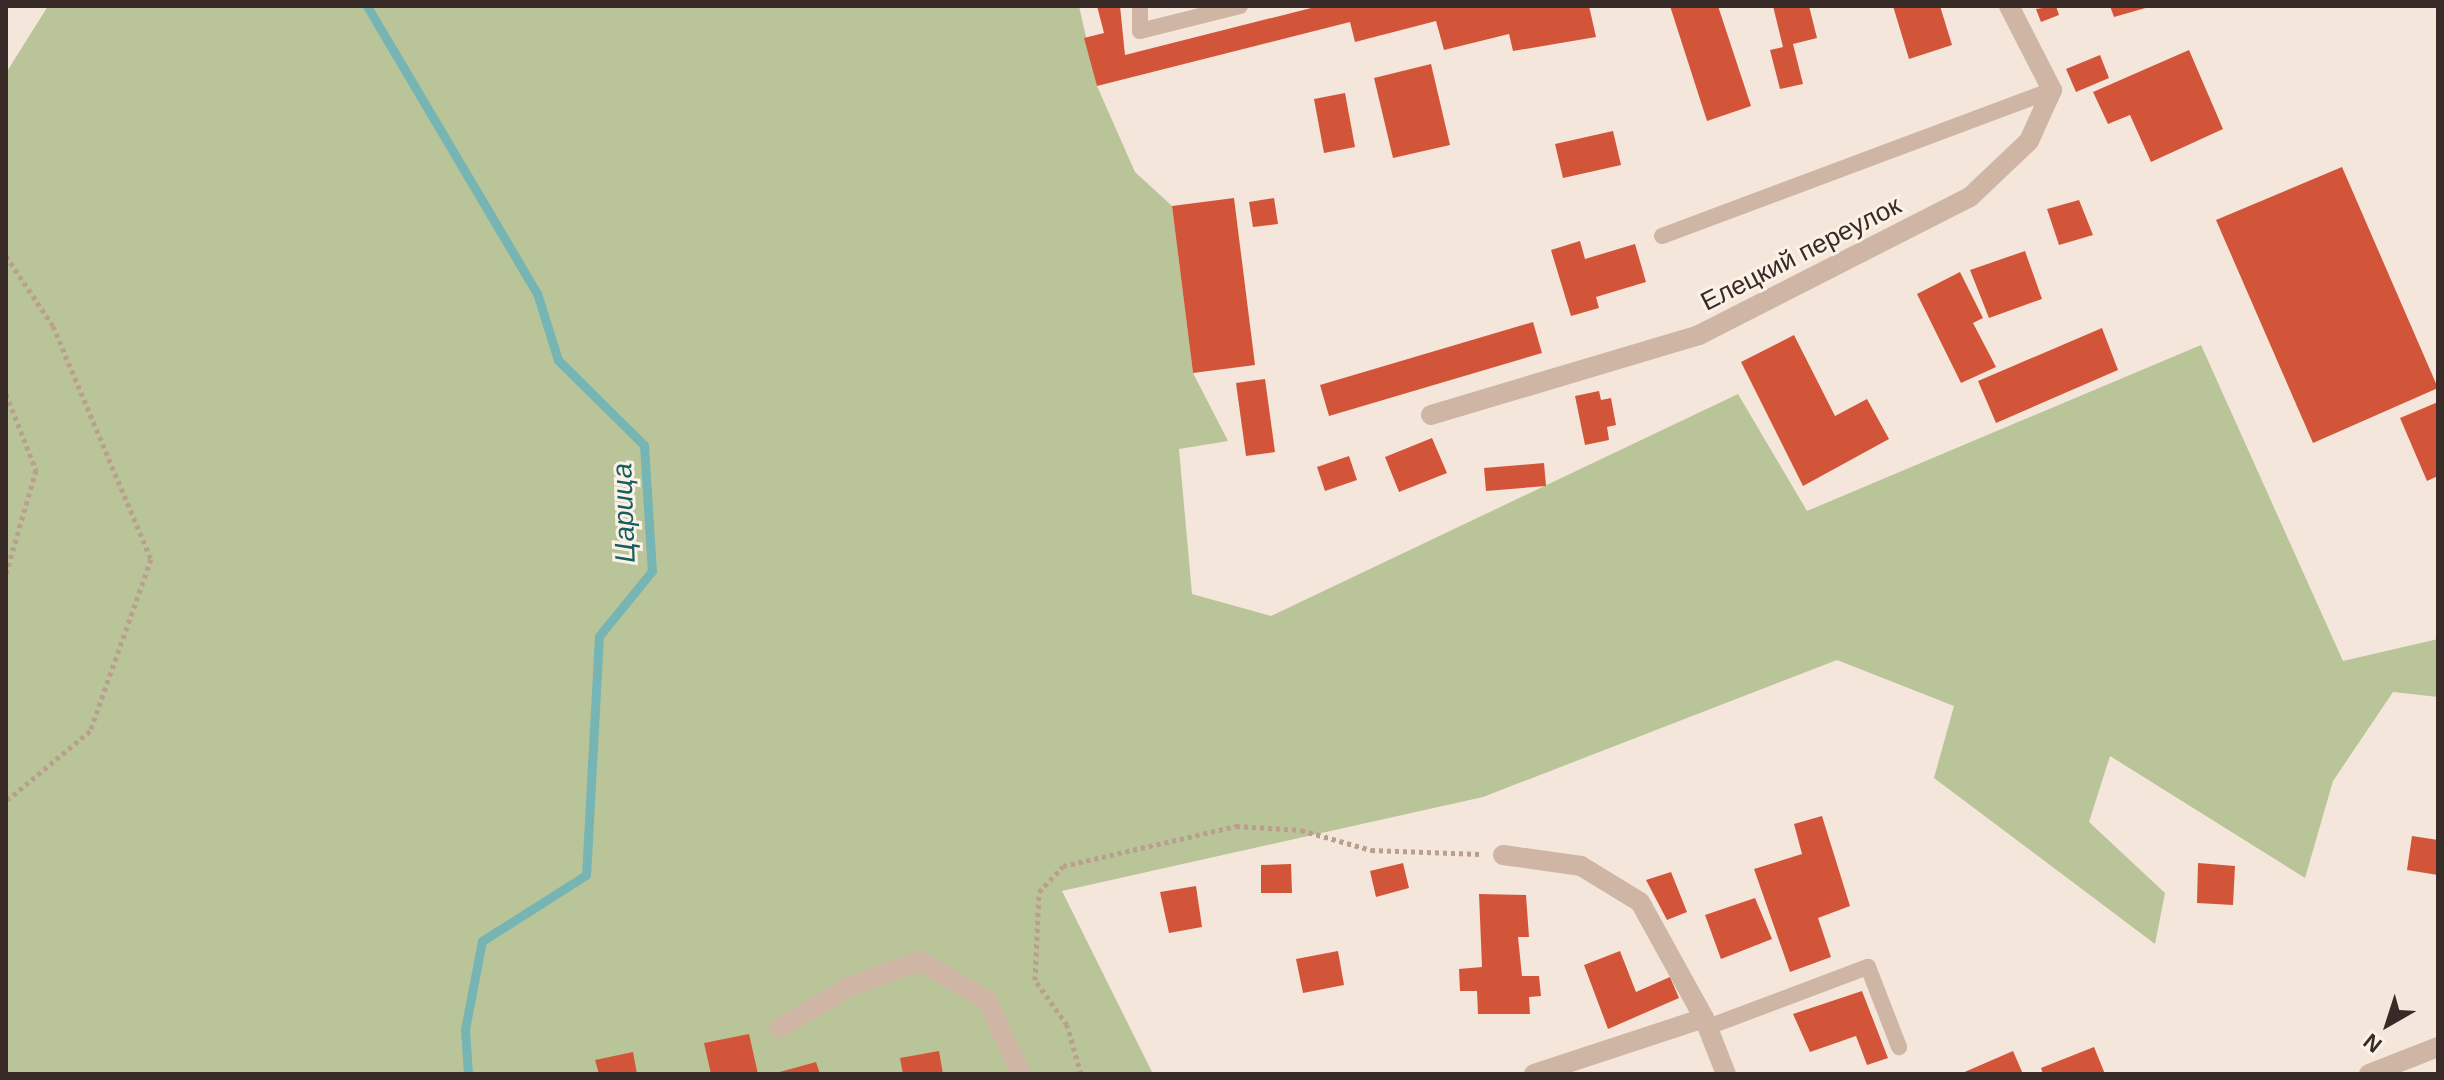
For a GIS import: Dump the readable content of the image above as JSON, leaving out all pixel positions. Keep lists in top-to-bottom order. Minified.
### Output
{"streets":{"street":["Елецкий переулок"]},"water":["Царица"],"north":"bottom left"}
